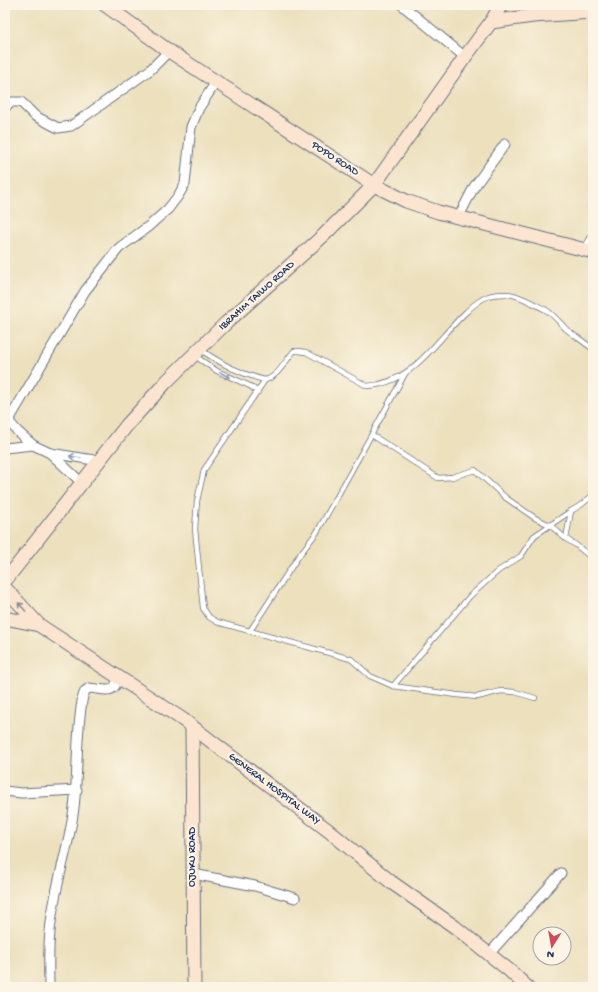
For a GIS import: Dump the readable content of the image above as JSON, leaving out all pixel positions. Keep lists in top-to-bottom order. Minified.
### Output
{"streets":{"main road":["POPO ROAD","IBRAHIM TAIWO ROAD","GENERAL HOSPITAL WAY","OJUKU ROAD"]},"crossings":[["POPO ROAD","IBRAHIM TAIWO ROAD"],["GENERAL HOSPITAL WAY","OJUKU ROAD"]],"north":"bottom"}
